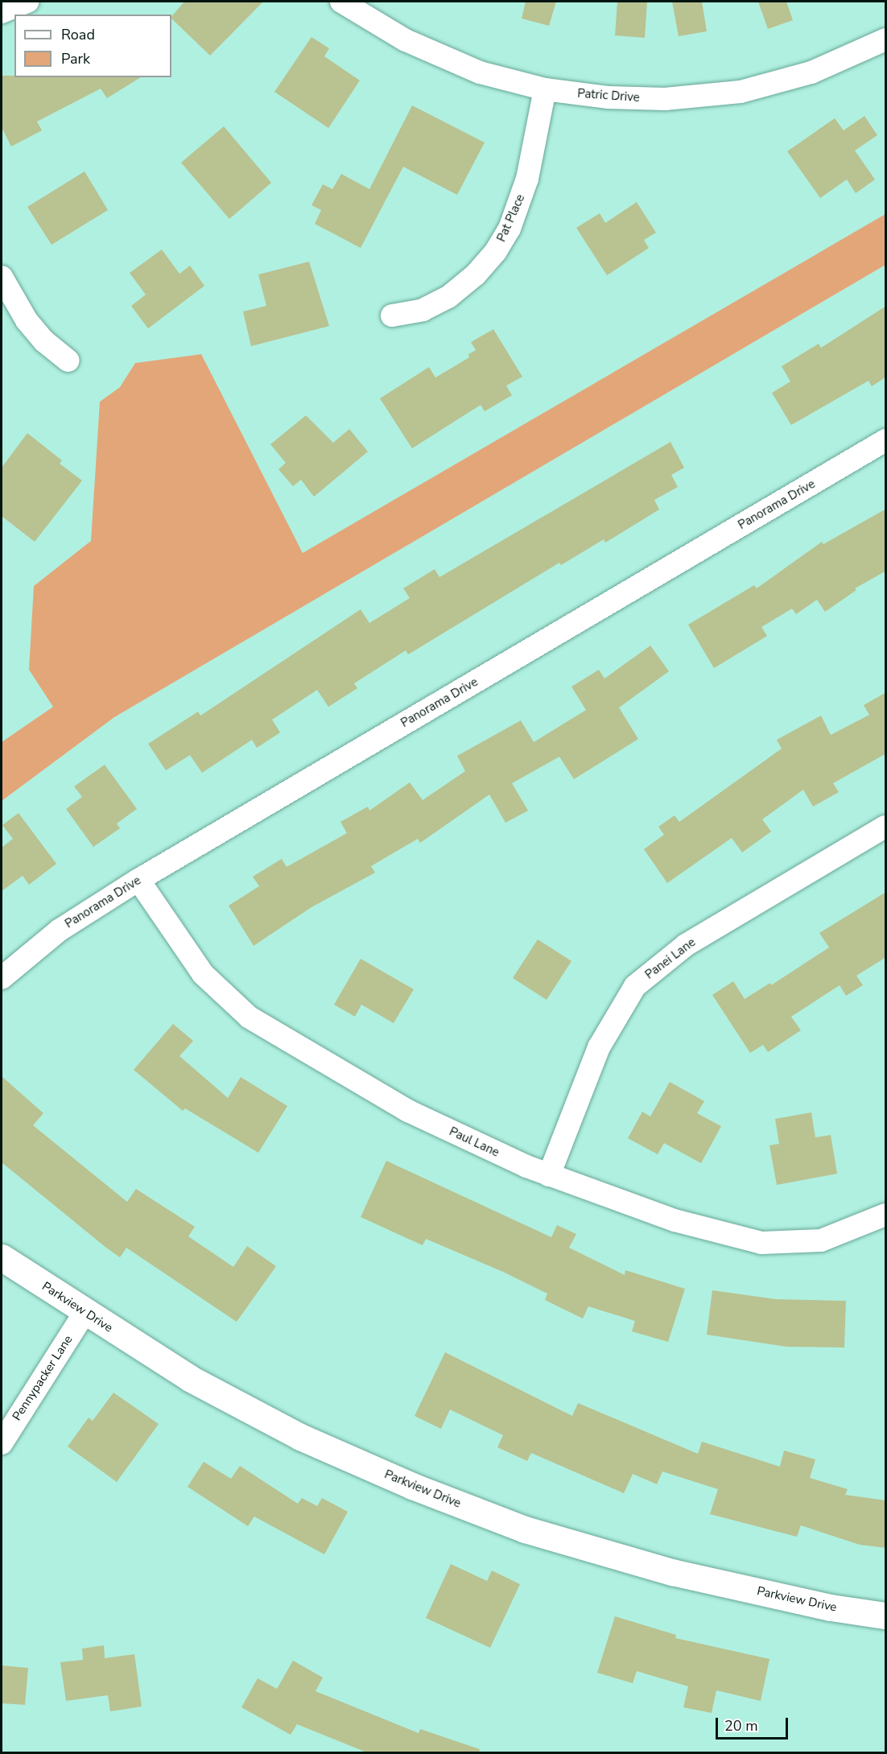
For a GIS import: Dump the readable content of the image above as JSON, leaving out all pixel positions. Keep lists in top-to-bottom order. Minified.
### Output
{"streets":{"street":["Patric Drive","Pat Place","Panorama Drive","Panei Lane","Paul Lane","Parkview Drive","Pennypacker Lane"]},"crossings":[["Patric Drive","Pat Place"],["Panorama Drive","Paul Lane"],["Panei Lane","Paul Lane"],["Parkview Drive","Pennypacker Lane"]],"legend":["Road","Park"],"scale_bar":"20 m"}
